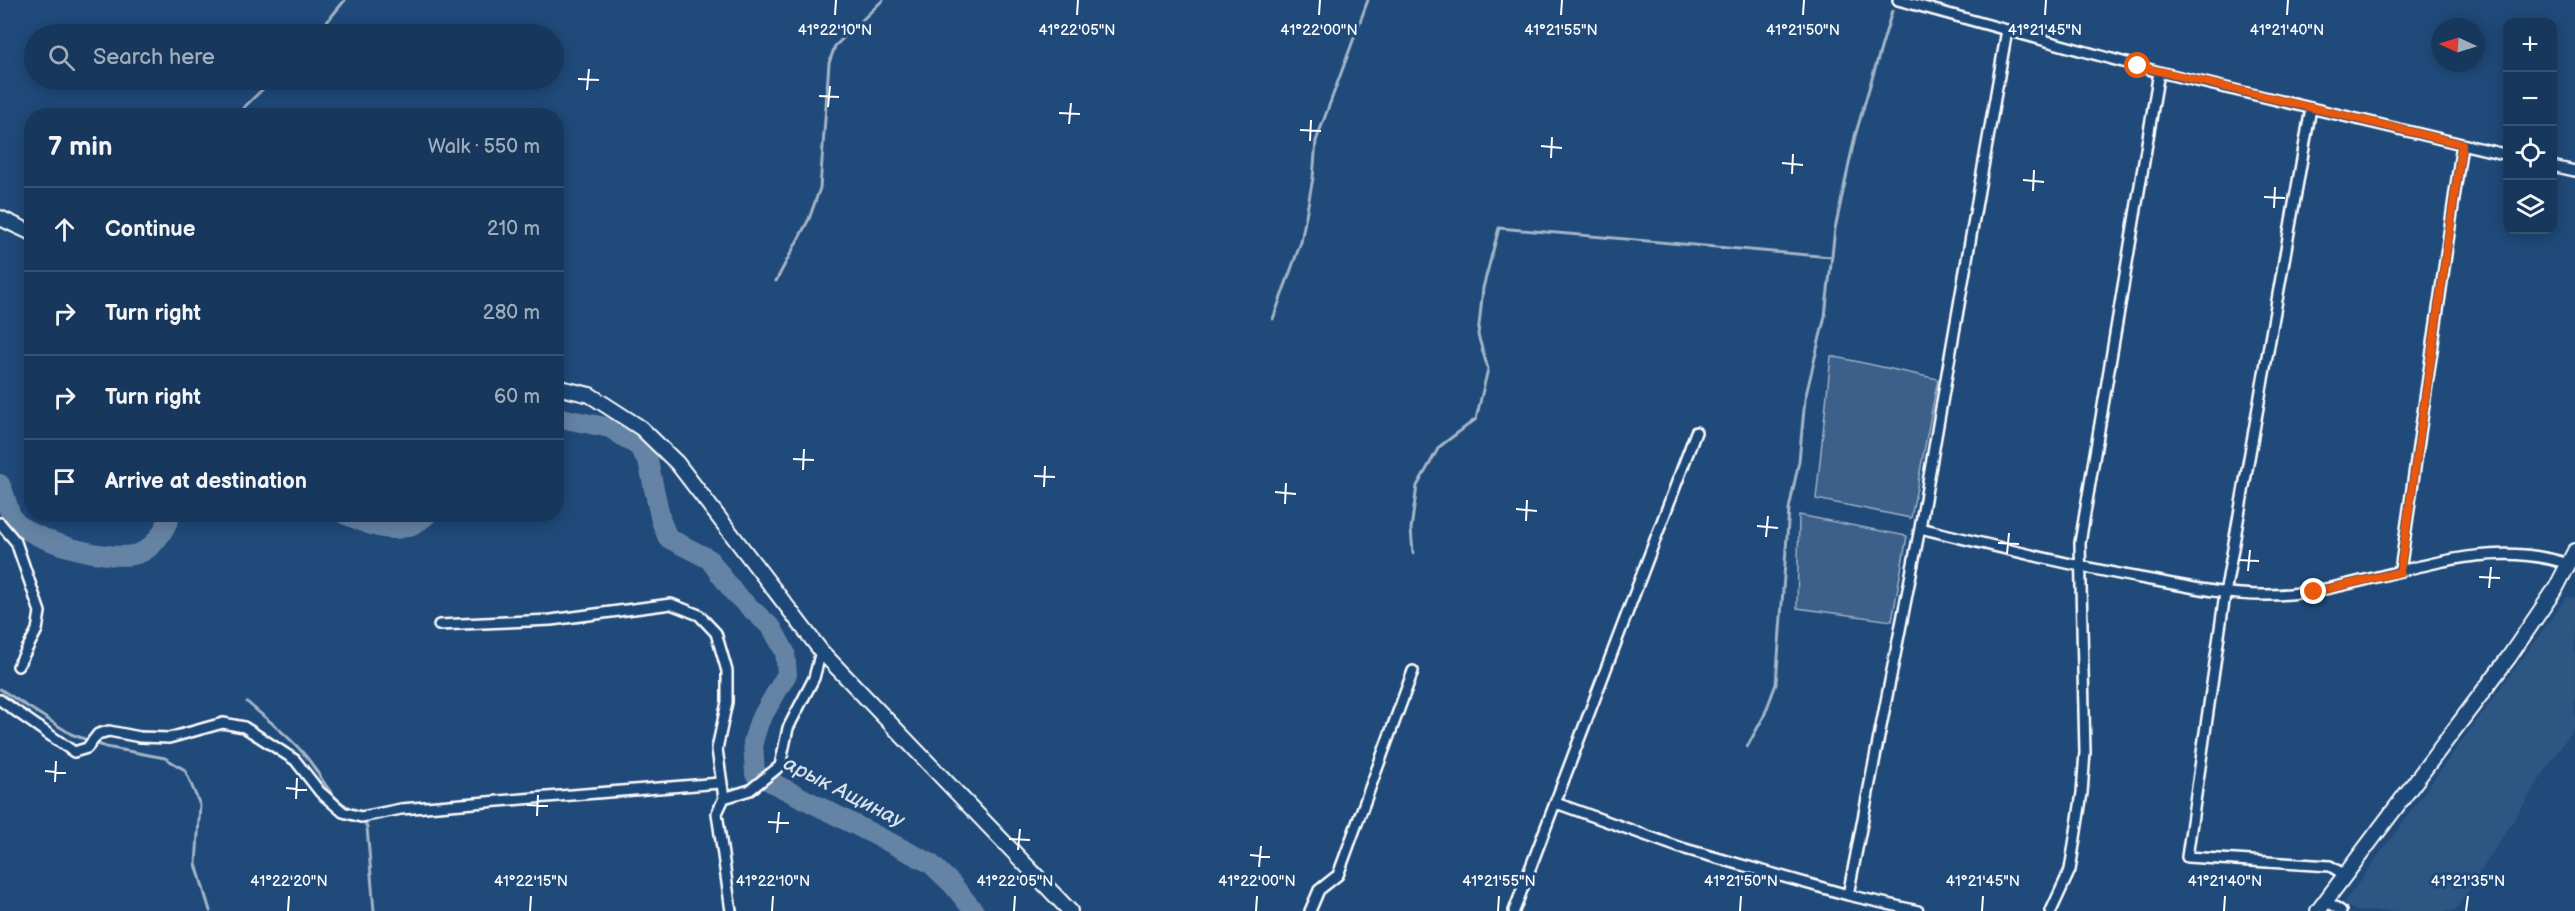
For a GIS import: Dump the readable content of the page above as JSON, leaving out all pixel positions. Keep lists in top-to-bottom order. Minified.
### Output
{"water":["арык Ащинау"],"north":"left","page":{"map_buttons":["+","−"],"search":"Search here","heading":["7 min","Walk · 550 m"],"list":[["Continue","210 m"],["Turn right","280 m"],["Turn right","60 m"],"Arrive at destination"]},"coordinates":["41°22'10\"N","41°22'05\"N","41°22'00\"N","41°21'55\"N","41°21'50\"N","41°21'45\"N","41°21'40\"N","41°22'20\"N","41°22'15\"N","41°21'35\"N"]}
